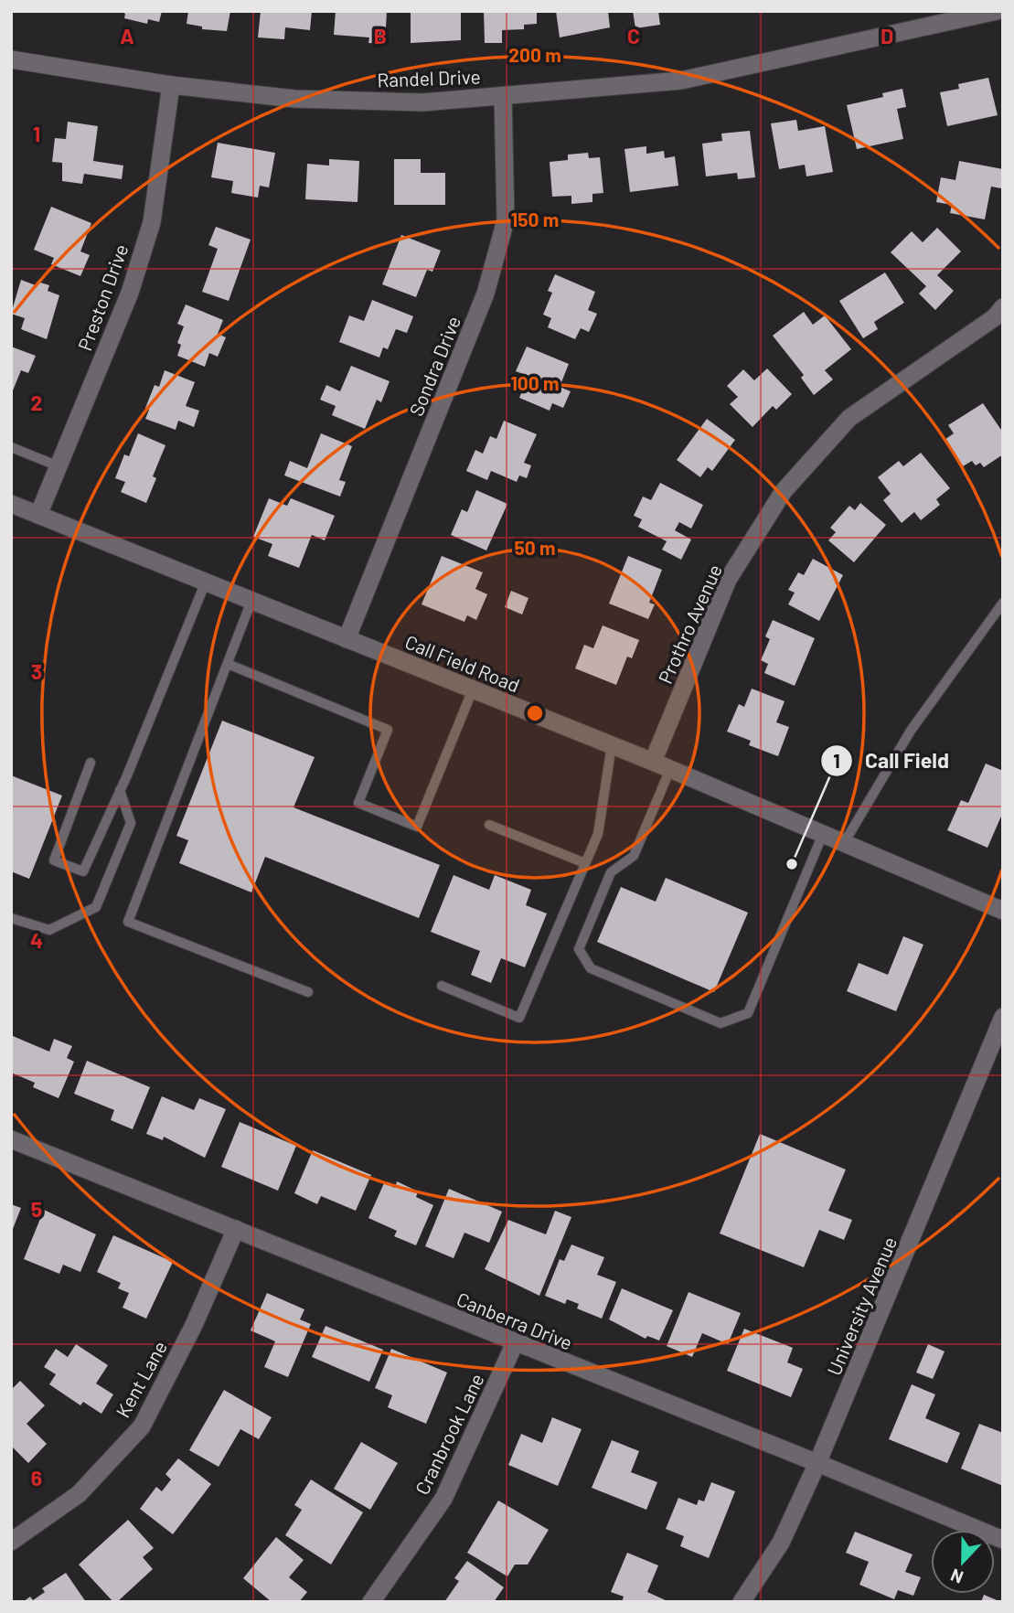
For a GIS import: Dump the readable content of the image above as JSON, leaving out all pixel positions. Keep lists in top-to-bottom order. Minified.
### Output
{"streets":{"street":["Randel Drive","Preston Drive","Sondra Drive","Prothro Avenue","Call Field Road","University Avenue","Canberra Drive","Kent Lane","Cranbrook Lane"]},"crossings":[["Randel Drive","Preston Drive"],["Randel Drive","Sondra Drive"],["Preston Drive","Call Field Road"],["Sondra Drive","Call Field Road"],["Prothro Avenue","Call Field Road"],["University Avenue","Canberra Drive"],["Canberra Drive","Kent Lane"],["Canberra Drive","Cranbrook Lane"]],"places":["Call Field"],"north":"bottom","grid":{"columns":["A","B","C","D"],"rows":["1","2","3","4","5","6"]},"rings":["200 m","150 m","100 m","50 m"]}
